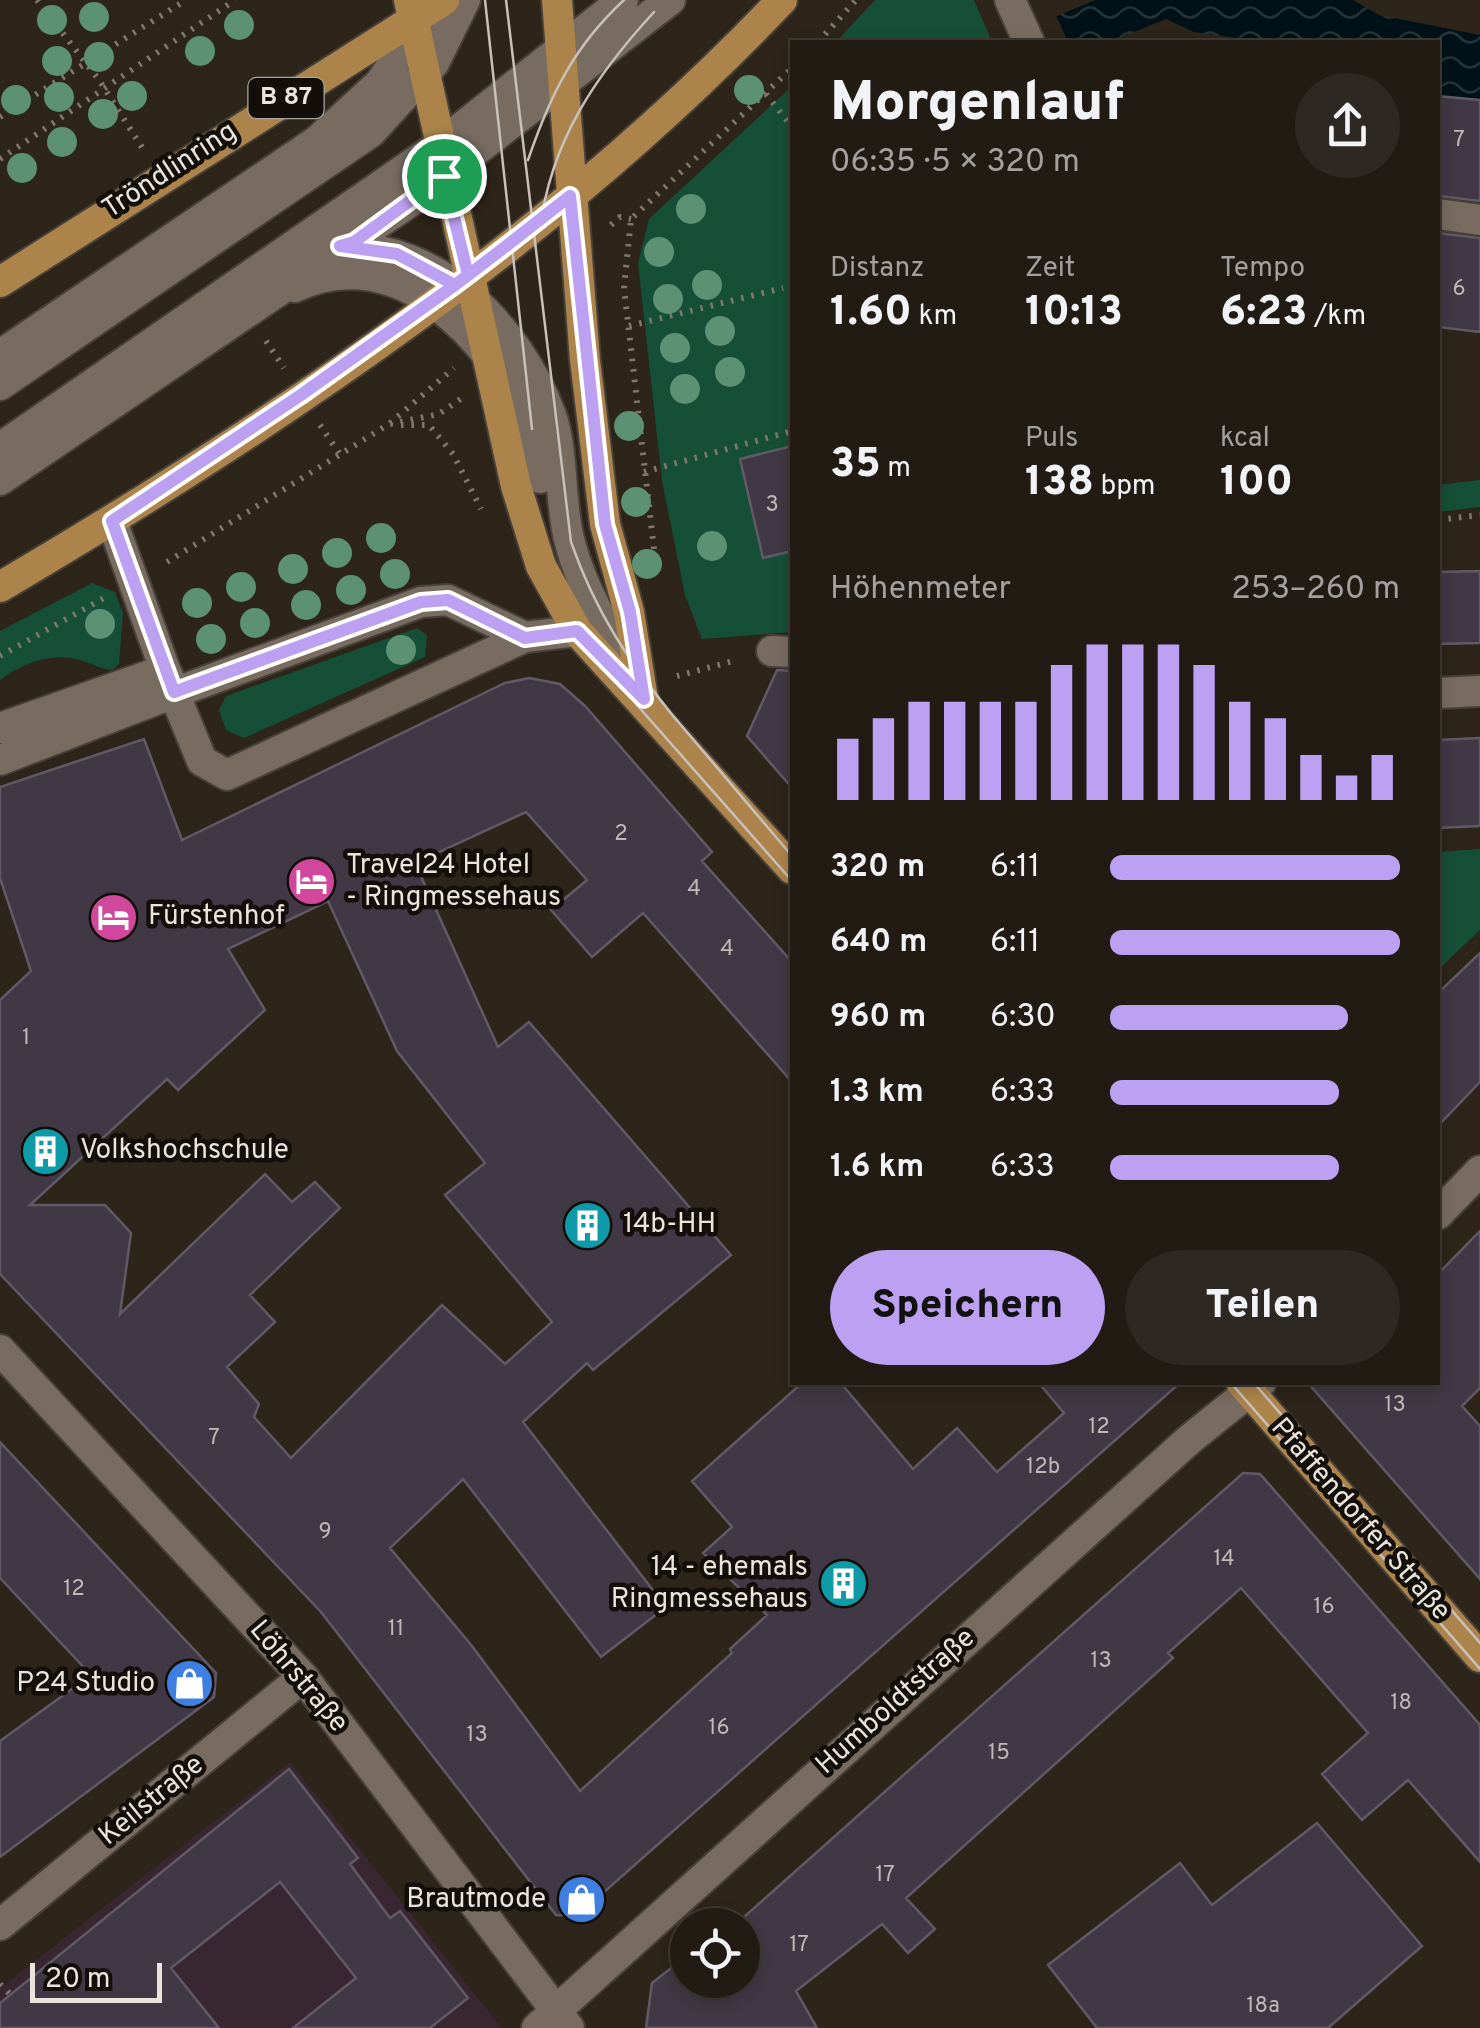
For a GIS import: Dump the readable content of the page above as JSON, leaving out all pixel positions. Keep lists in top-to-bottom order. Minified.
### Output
{"streets":{"main road":["B 87","Tröndlinring","Pfaffendorfer Straße"],"street":["Löhrstraße","Humboldtstraße","Keilstraße"]},"crossings":[["Pfaffendorfer Straße","Humboldtstraße"],["Löhrstraße","Humboldtstraße"],["Löhrstraße","Keilstraße"]],"places":{"hotel":["Travel24 Hotel - Ringmessehaus","Fürstenhof"],"building":["Volkshochschule","14b-HH","14 - ehemals Ringmessehaus"],"shop":["P24 Studio","Brautmode"]},"house_numbers":["7","6","3","2","4","4","1","13","12","7","12b","9","14","12","16","11","13","18","16","13","15","17","17","18a"],"scale_bar":"20 m","page":{"heading":["Morgenlauf","06:35 · 5 × 320 m"],"stats":[["Distanz","1.60 km"],["Zeit","10:13"],["Tempo","6:23 /km"],["35 m"],["Puls","138 bpm"],["kcal","100"]],"chart":["Höhenmeter","253–260 m"],"list":[{"name":"320 m","note":"6:11"},{"name":"640 m","note":"6:11"},{"name":"960 m","note":"6:30"},{"name":"1.3 km","note":"6:33"},{"name":"1.6 km","note":"6:33"}],"buttons":["Speichern","Teilen"],"scale":"20 m"}}
